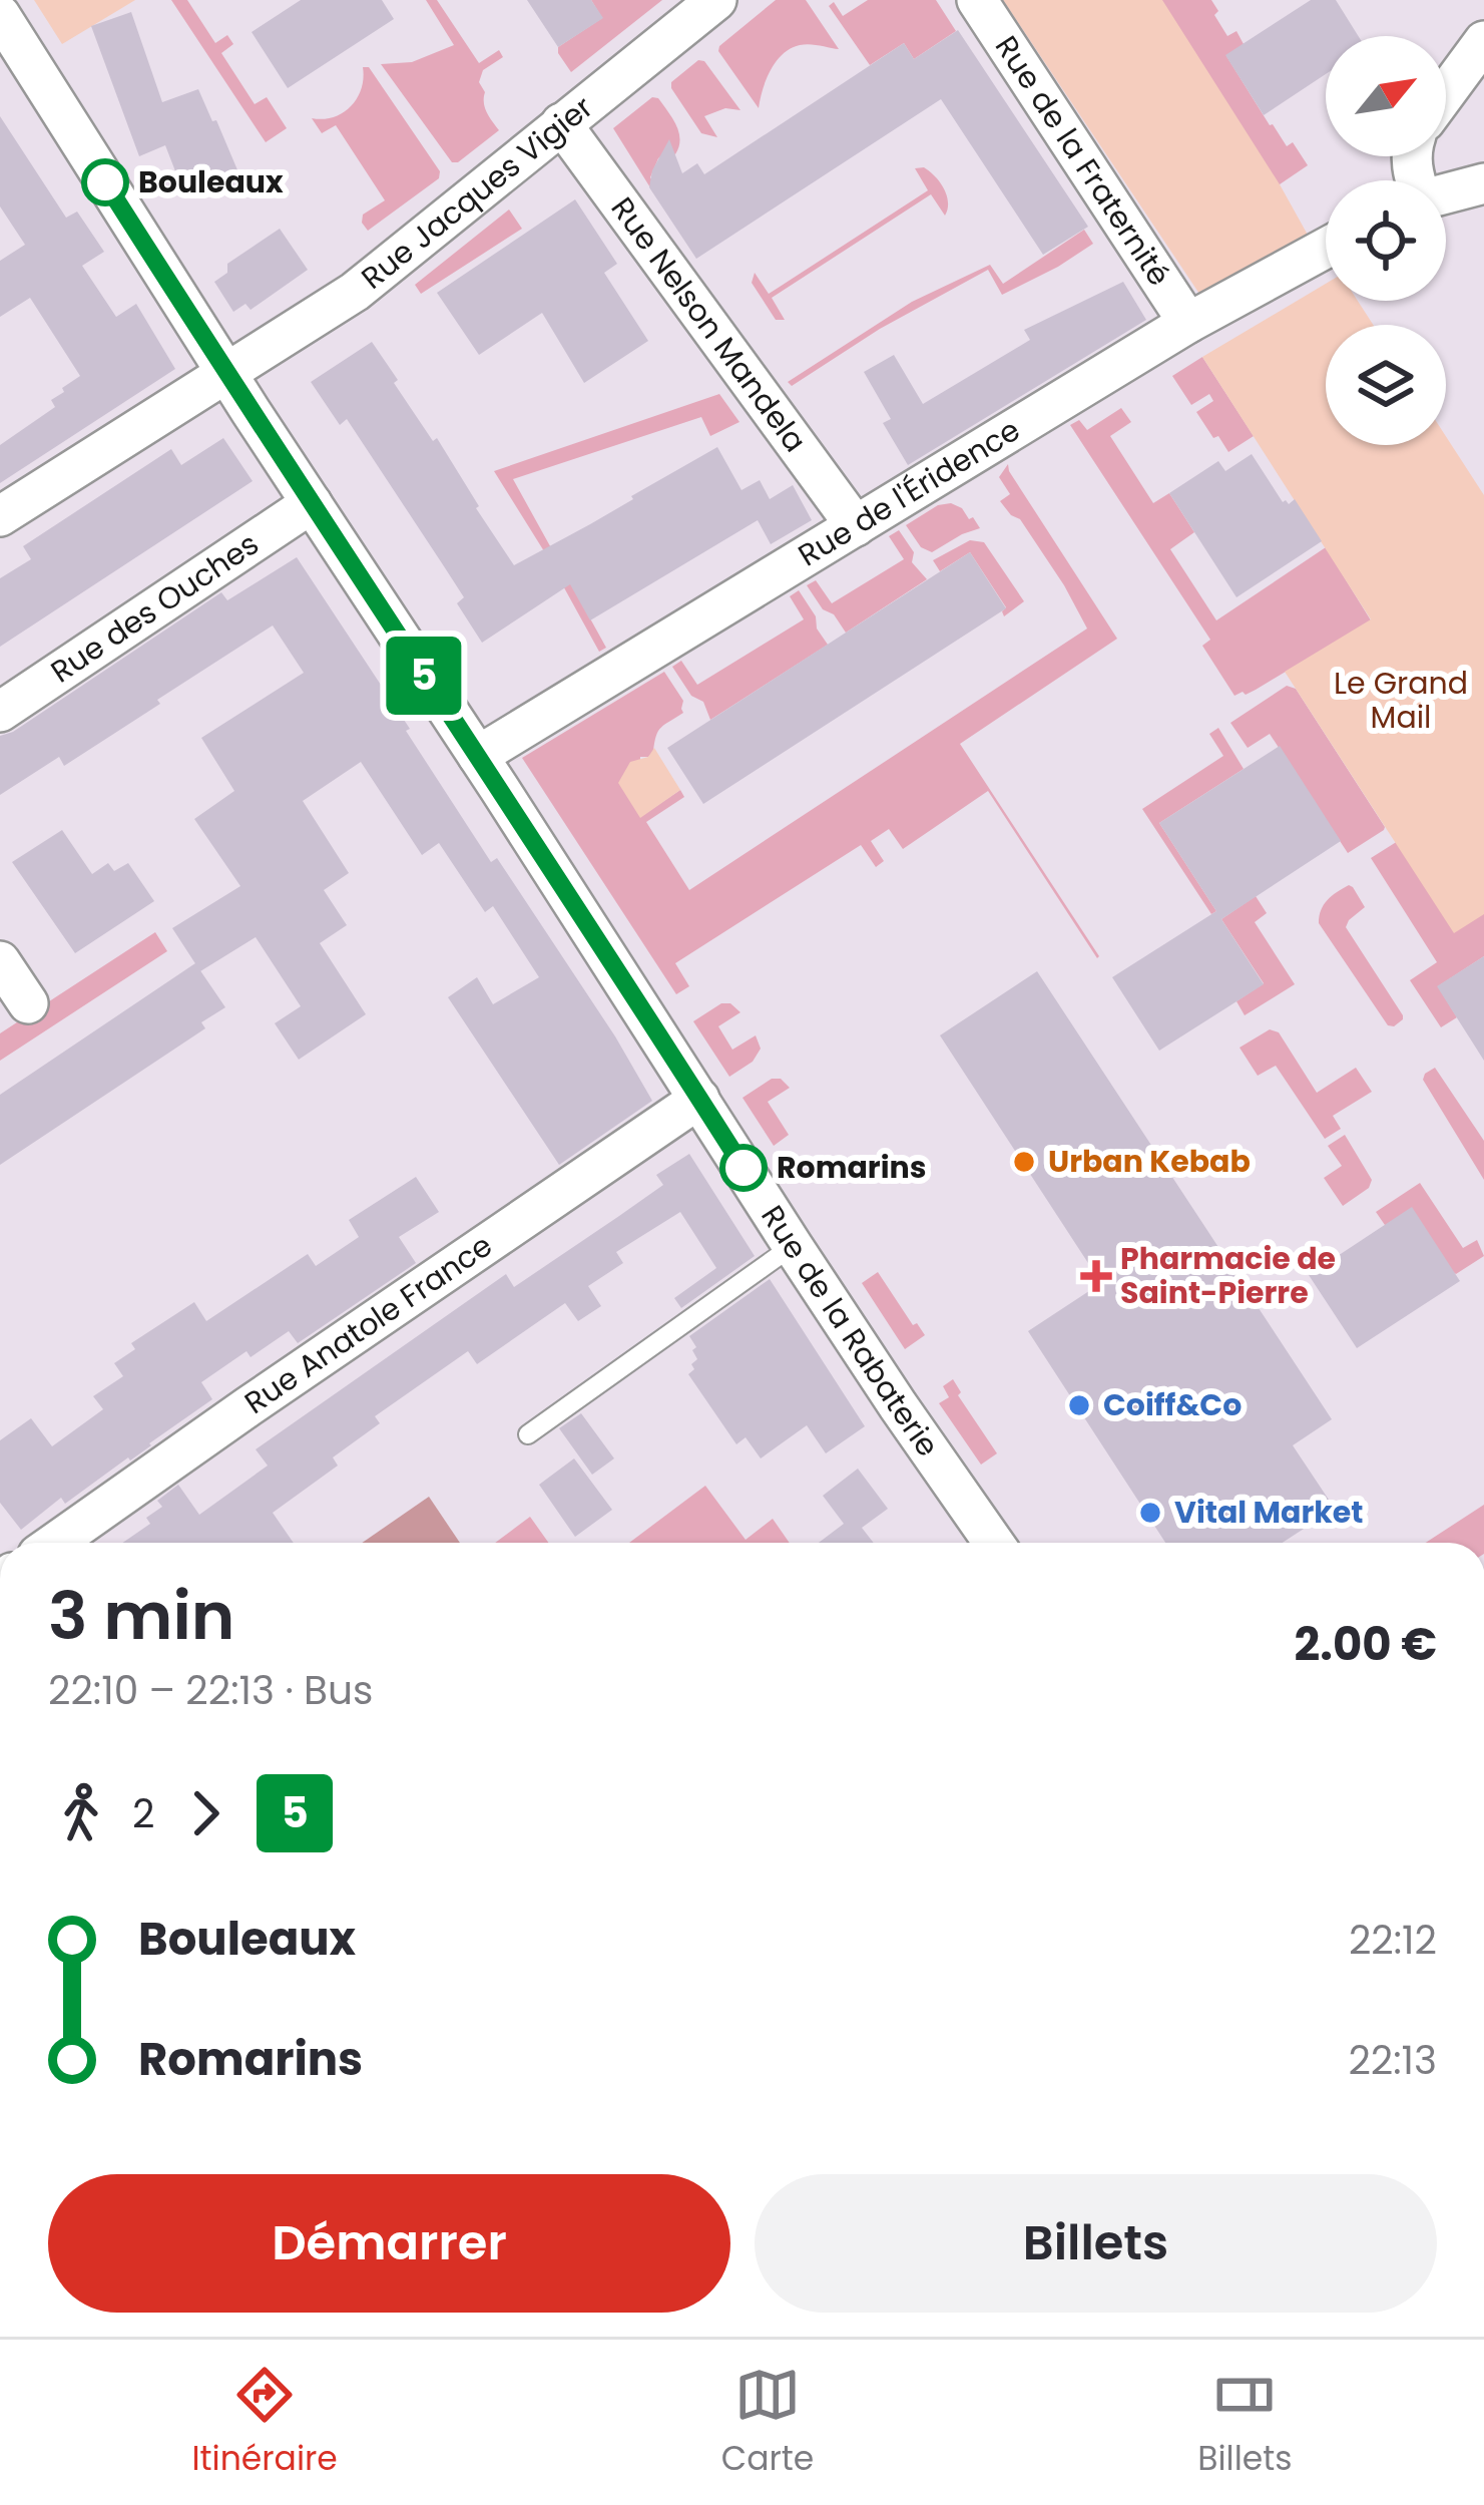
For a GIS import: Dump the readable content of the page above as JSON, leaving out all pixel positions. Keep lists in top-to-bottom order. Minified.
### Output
{"streets":{"street":["Rue de la Fraternité","Rue Jacques Vigier","Rue Nelson Mandela","Rue de l'Éridence","Rue des Ouches","Rue Anatole France","Rue de la Rabaterie"]},"crossings":[["Rue de la Fraternité","Rue de l'Éridence"],["Rue Jacques Vigier","Rue Nelson Mandela"],["Rue Jacques Vigier","Rue de la Rabaterie"],["Rue Nelson Mandela","Rue de l'Éridence"],["Rue de l'Éridence","Rue de la Rabaterie"],["Rue des Ouches","Rue de la Rabaterie"],["Rue Anatole France","Rue de la Rabaterie"]],"parks":["Le Grand Mail"],"places":{"other":["Bouleaux","Urban Kebab","Romarins","Coiff&Co","Vital Market"],"health":["Pharmacie de Saint-Pierre"]},"lines":["bus line 5"],"north":"top right","page":{"on_map":"5","heading":["3 min","22:10 – 22:13 · Bus","2.00 €"],"legs":["2","5"],"list":[{"name":"Bouleaux","value":"22:12"},{"name":"Romarins","value":"22:13"}],"buttons":["Démarrer","Billets"],"tabs":["Itinéraire","Carte","Billets"]}}
